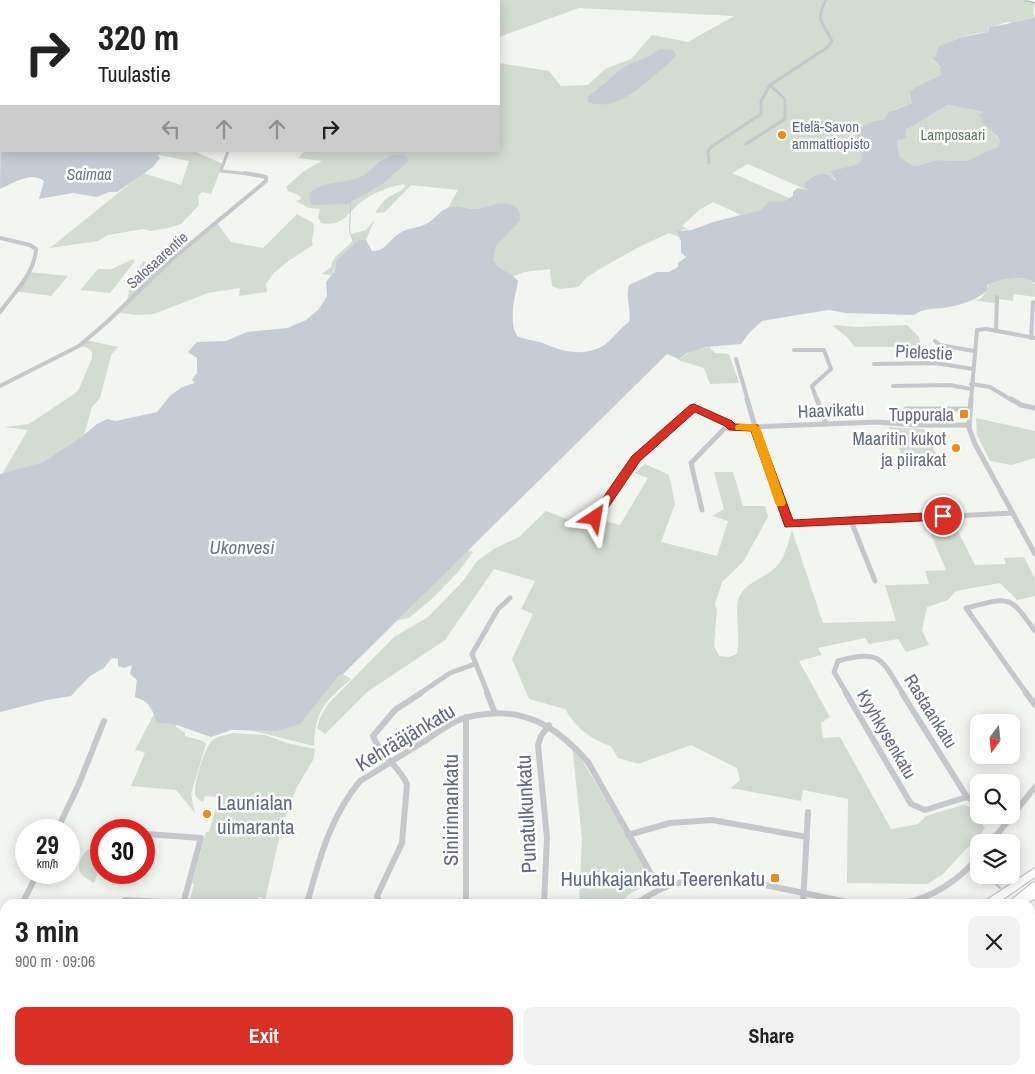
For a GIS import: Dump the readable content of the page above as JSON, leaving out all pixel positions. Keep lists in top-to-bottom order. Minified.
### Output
{"streets":{"street":["Salosaarentie","Pielestie","Haavikatu","Rastaankatu","Kyyhkysenkatu","Kehrääjänkatu","Sinirinnankatu","Punatulkunkatu"]},"crossings":[["Rastaankatu","Kyyhkysenkatu"],["Kehrääjänkatu","Sinirinnankatu"],["Kehrääjänkatu","Punatulkunkatu"]],"water":["Saimaa","Ukonvesi"],"parks":["Lamposaari"],"places":{"other":["Etelä-Savon ammattiopisto","Maaritin kukot ja piirakat","Launialan uimaranta"],"transit":["Tuppurala","Huuhkajankatu Teerenkatu"]},"north":"bottom","page":{"turn":["320 m","Tuulastie"],"speed":"29 km/h","limit":"30","heading":["3 min","900 m · 09:06"],"buttons":["Exit","Share"]}}
